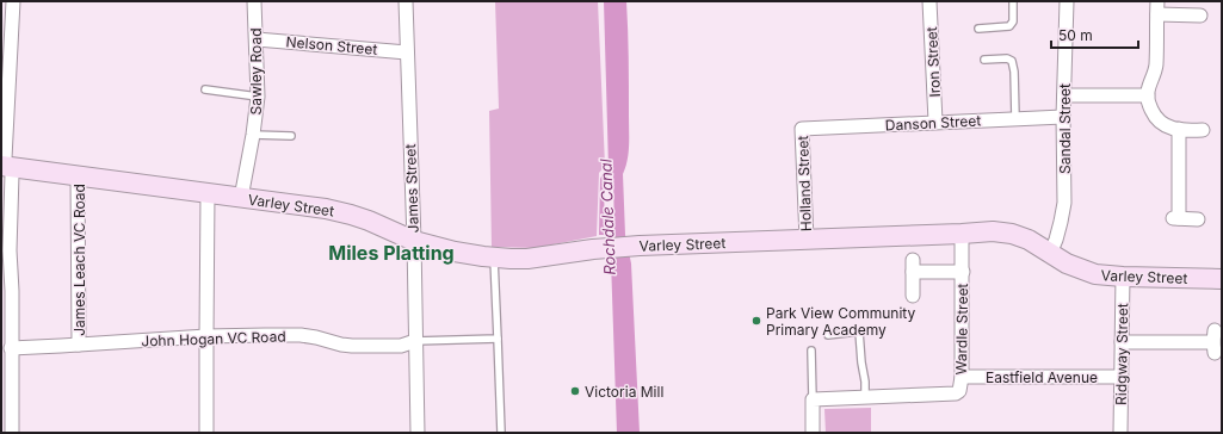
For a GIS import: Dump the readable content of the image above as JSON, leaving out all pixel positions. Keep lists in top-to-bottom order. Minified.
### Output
{"streets":{"street":["Nelson Street","Iron Street","Sawley Road","Danson Street","Sandal Street","Holland Street","James Street","Varley Street","James Leach VC Road","Wardle Street","John Hogan VC Road","Ridgway Street","Eastfield Avenue"]},"crossings":[["Nelson Street","Sawley Road"],["Nelson Street","James Street"],["Iron Street","Danson Street"],["Sawley Road","Varley Street"],["Danson Street","Sandal Street"],["Danson Street","Holland Street"],["Sandal Street","Varley Street"],["Holland Street","Varley Street"],["James Street","Varley Street"],["James Street","John Hogan VC Road"],["Varley Street","James Leach VC Road"],["Varley Street","Wardle Street"],["Varley Street","Ridgway Street"],["James Leach VC Road","John Hogan VC Road"],["Wardle Street","Eastfield Avenue"],["Ridgway Street","Eastfield Avenue"]],"districts":["Miles Platting"],"water":["Rochdale Canal"],"places":["Park View Community Primary Academy","Victoria Mill"],"scale_bar":"50 m"}
